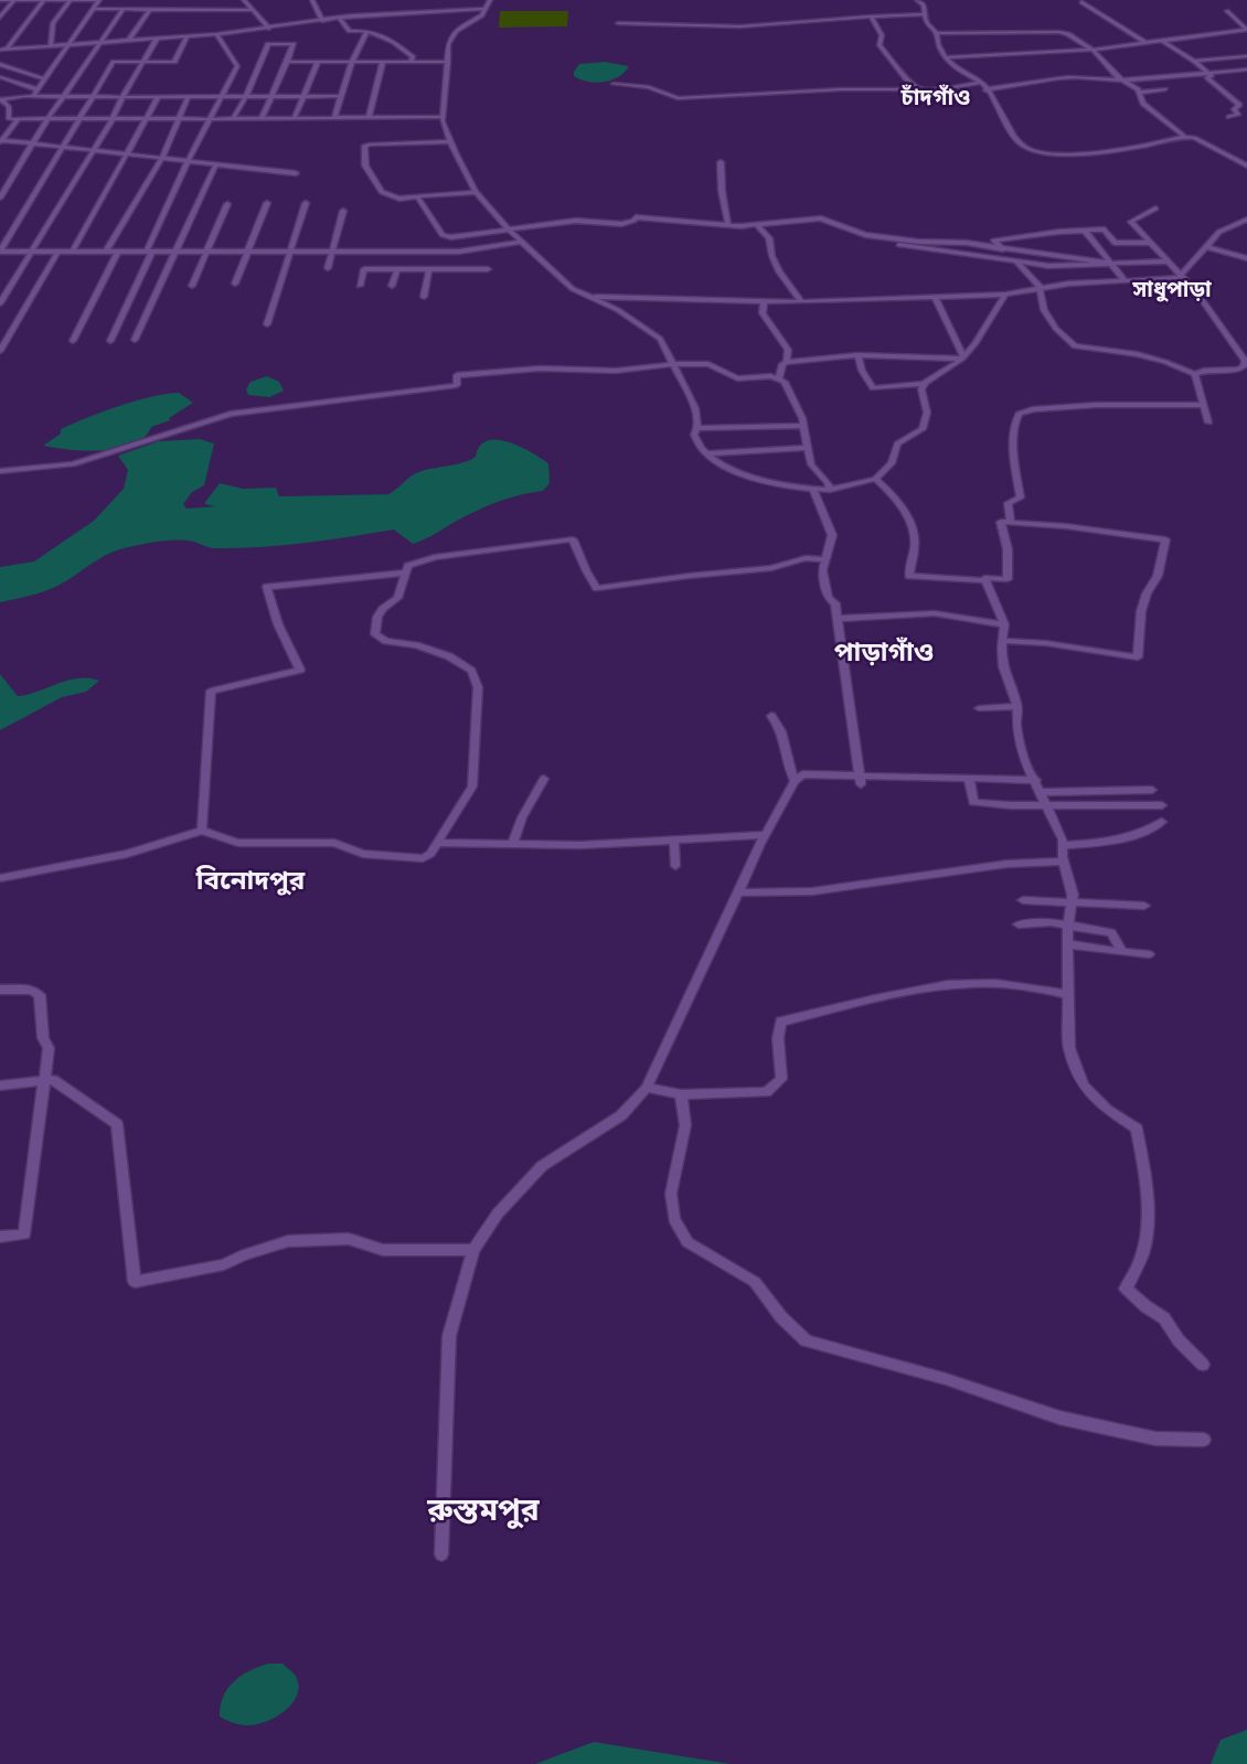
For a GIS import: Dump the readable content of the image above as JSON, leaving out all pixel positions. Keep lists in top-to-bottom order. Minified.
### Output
{"districts":["চাঁদগাঁও","সাধুপাড়া","পাড়াগাঁও","বিনোদপুর","রুস্তমপুর"]}
